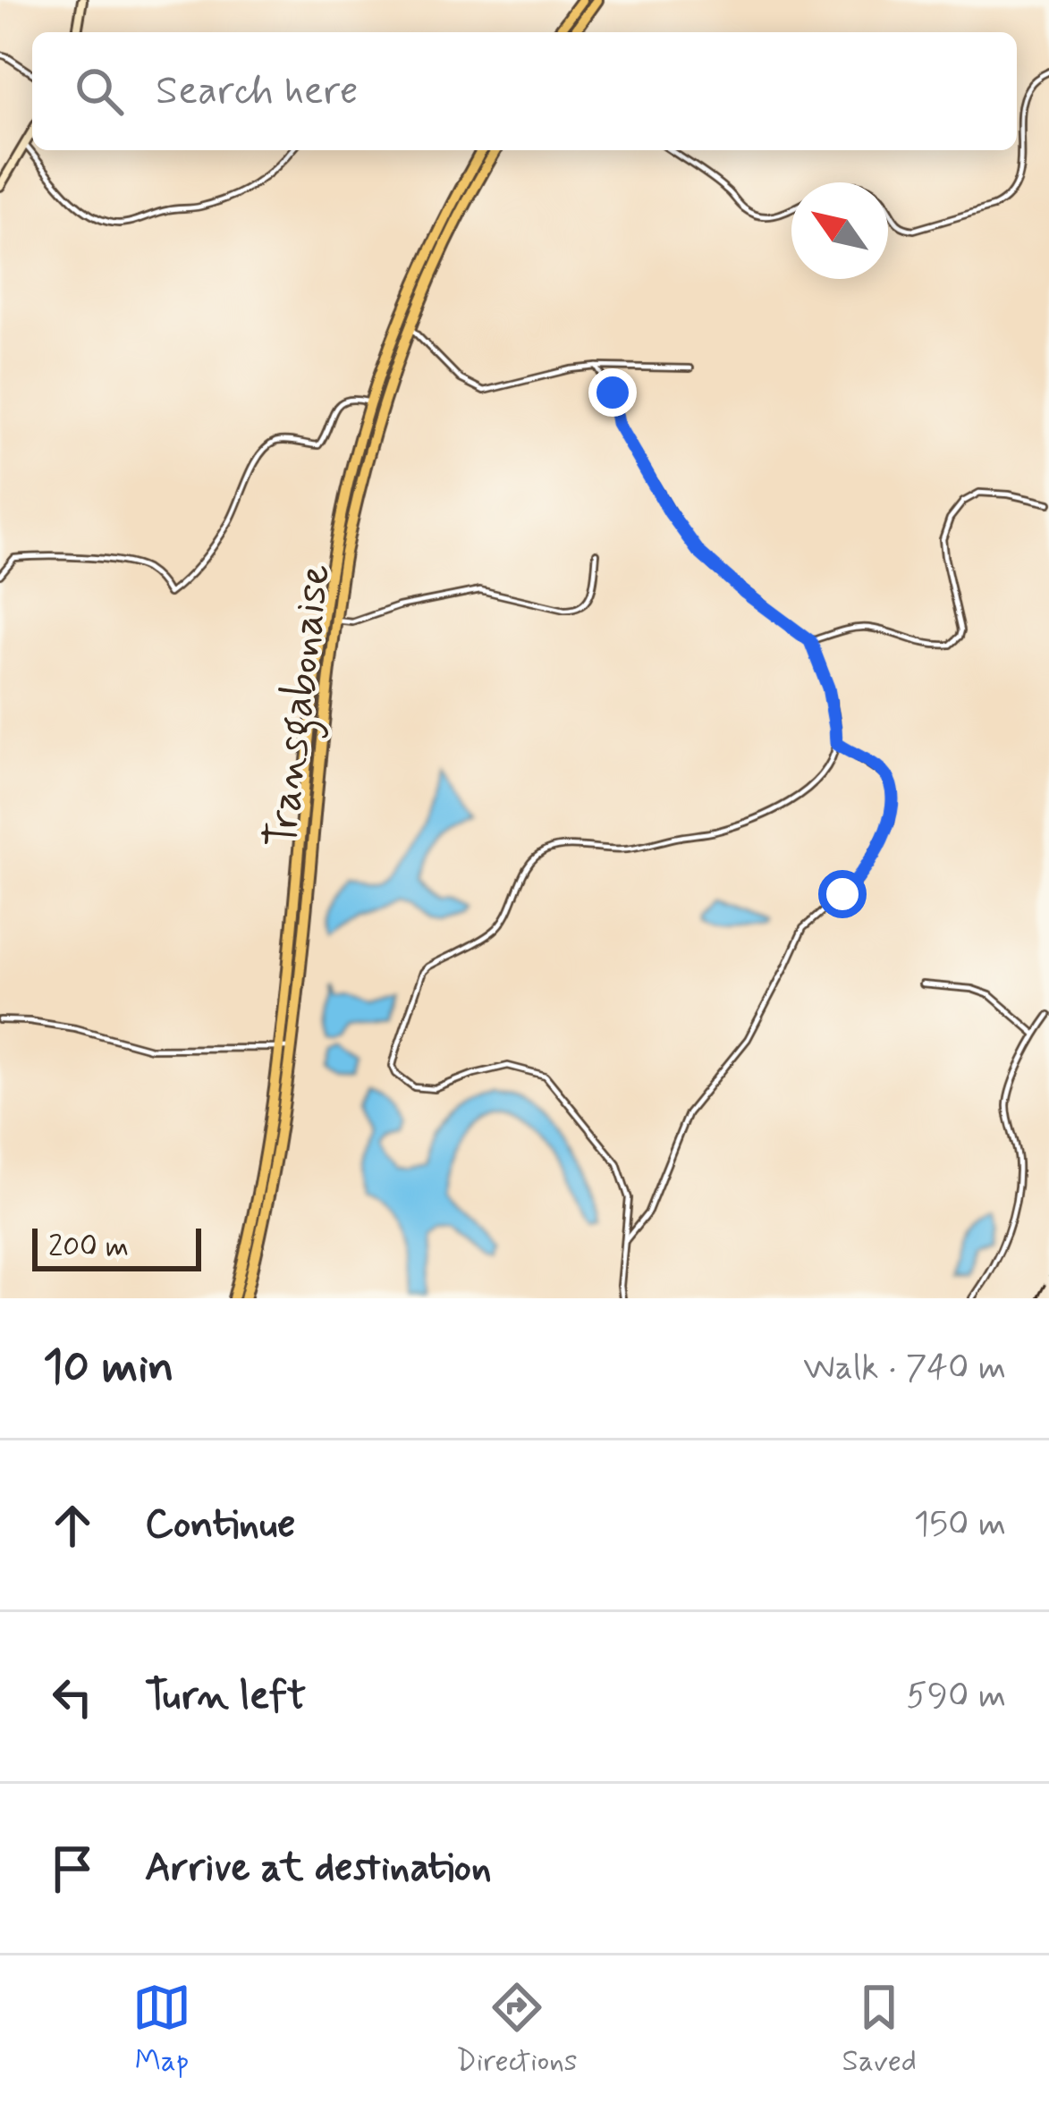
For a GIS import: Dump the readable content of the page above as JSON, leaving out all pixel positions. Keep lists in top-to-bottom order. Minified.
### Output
{"streets":{"highway":["Transgabonaise"]},"scale_bar":"200 m","north":"top left","page":{"search":"Search here","scale":"200 m","heading":["10 min","Walk · 740 m"],"list":[["Continue","150 m"],["Turn left","590 m"],"Arrive at destination"],"nav":["Map","Directions","Saved"]}}
